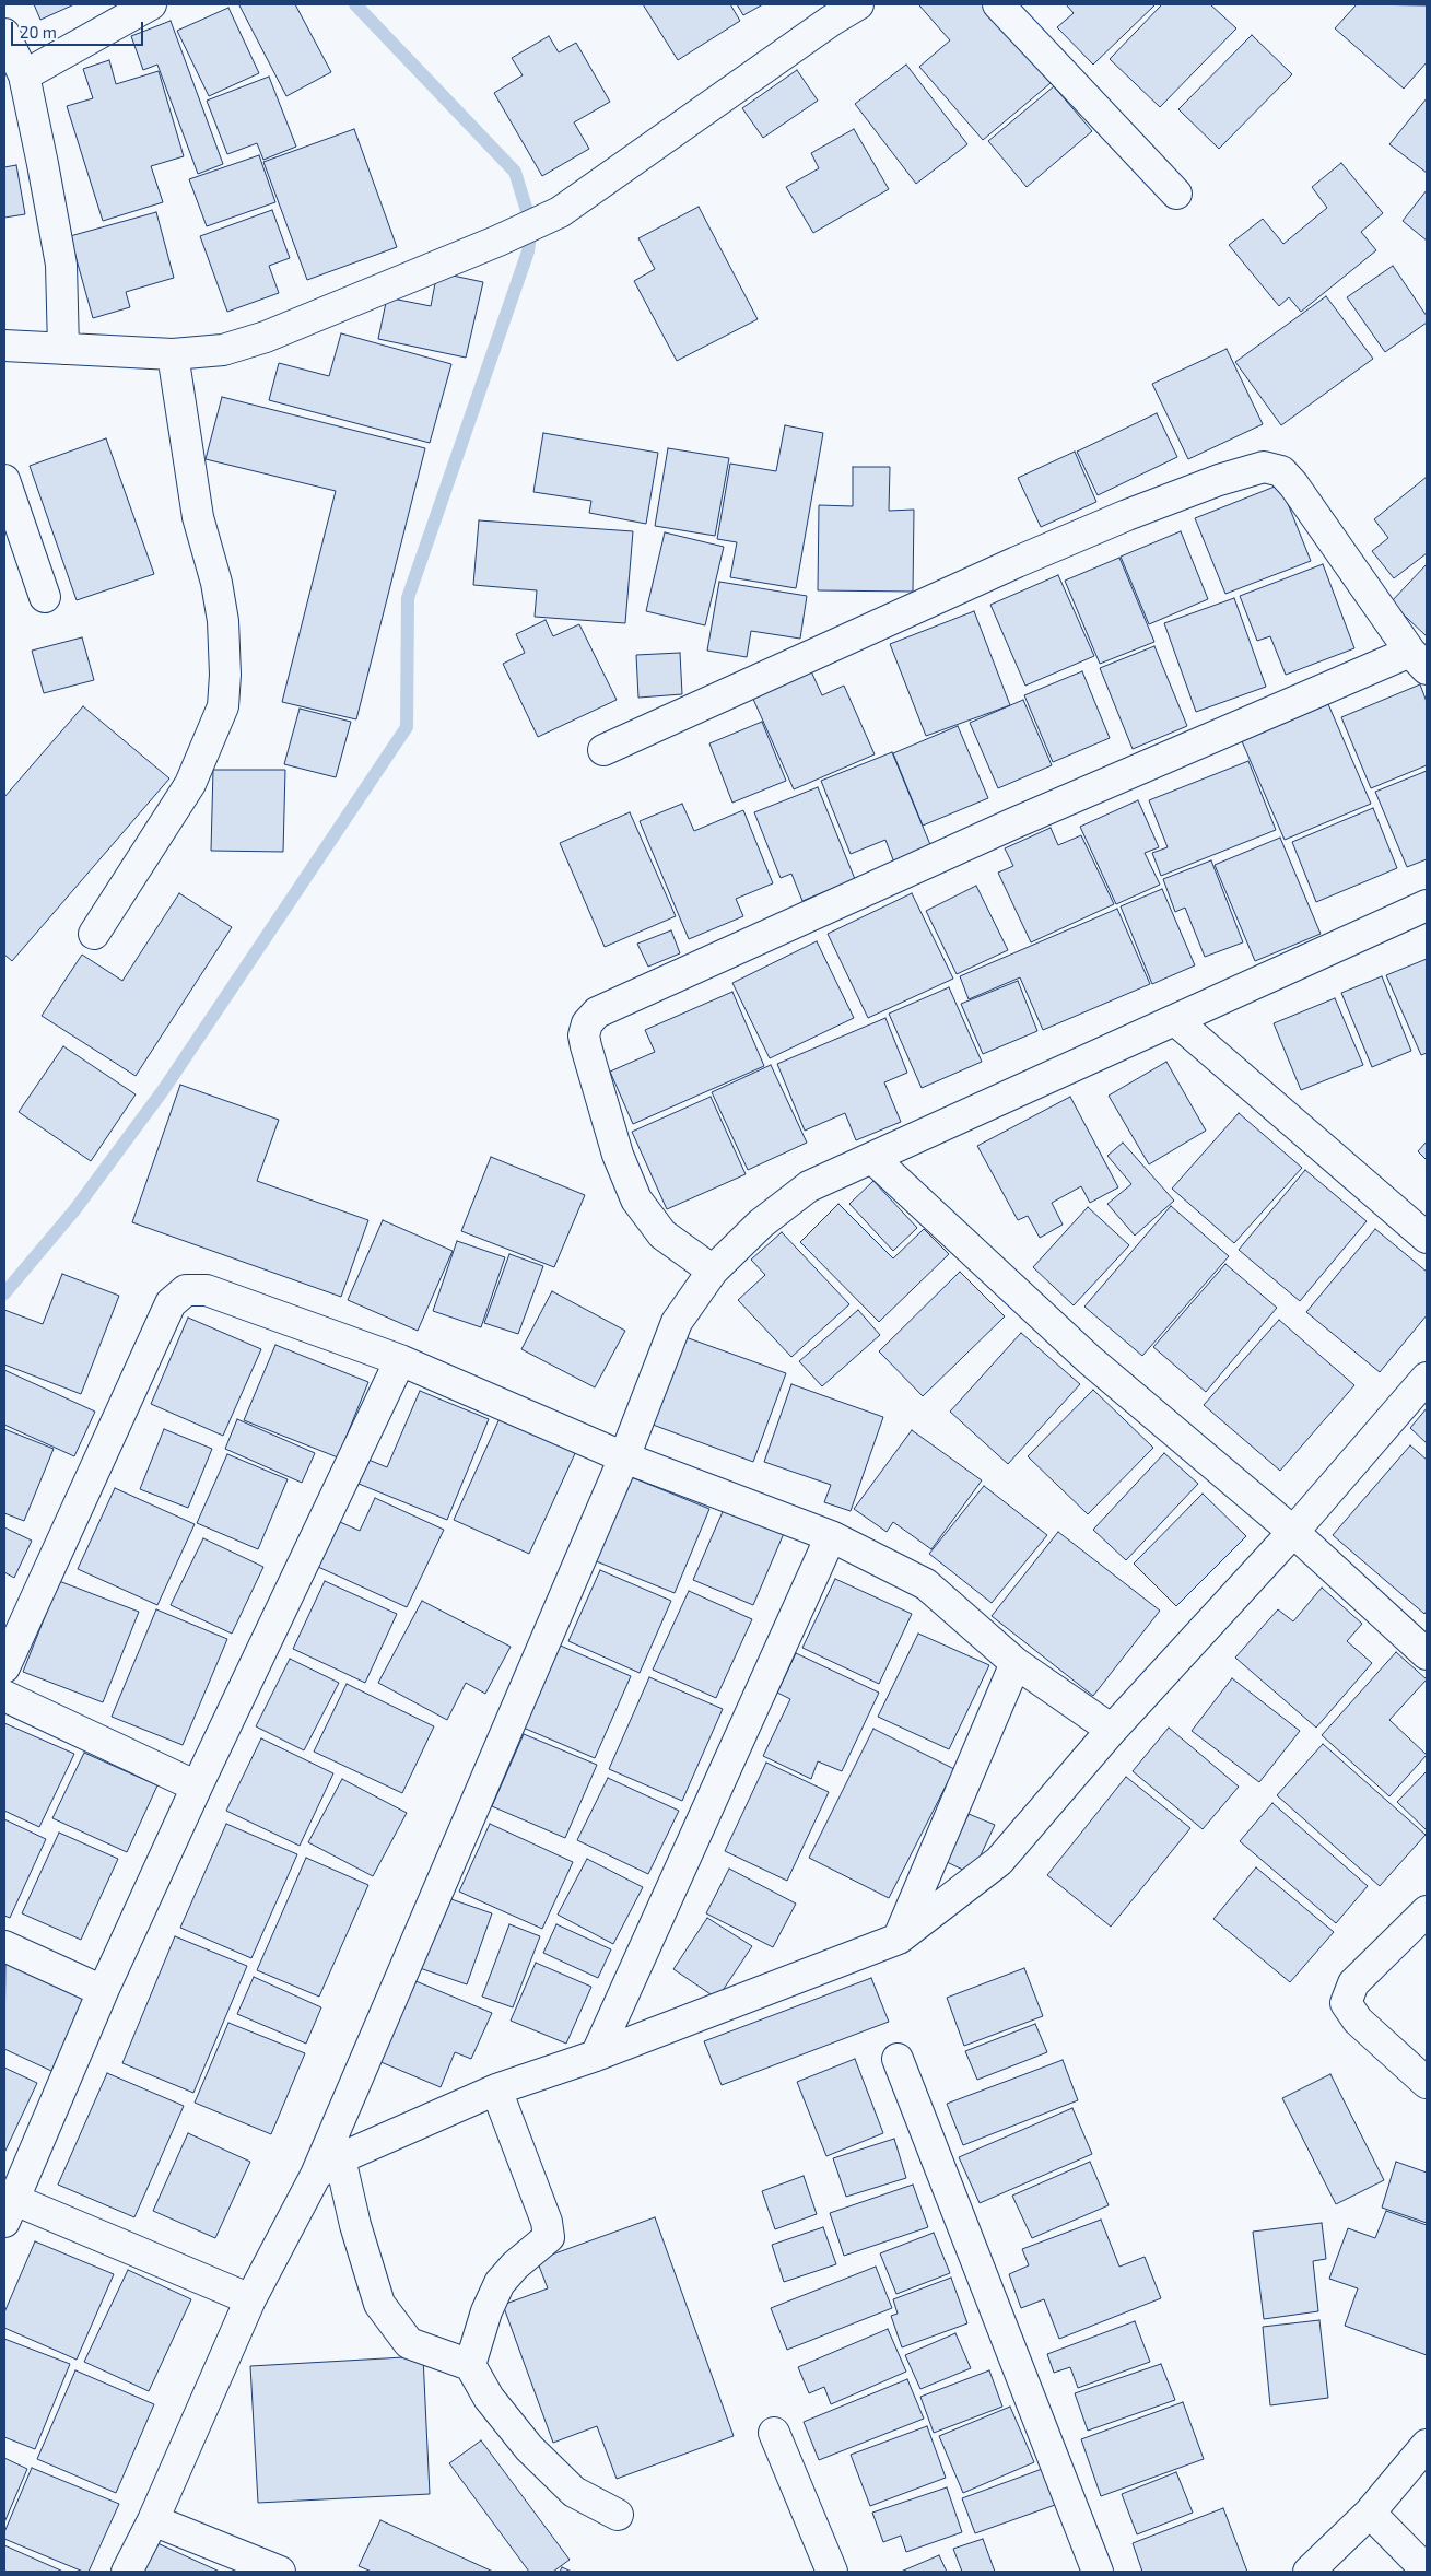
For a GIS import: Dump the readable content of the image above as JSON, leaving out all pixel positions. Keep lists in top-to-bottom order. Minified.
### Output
{"scale_bar":"20 m"}
